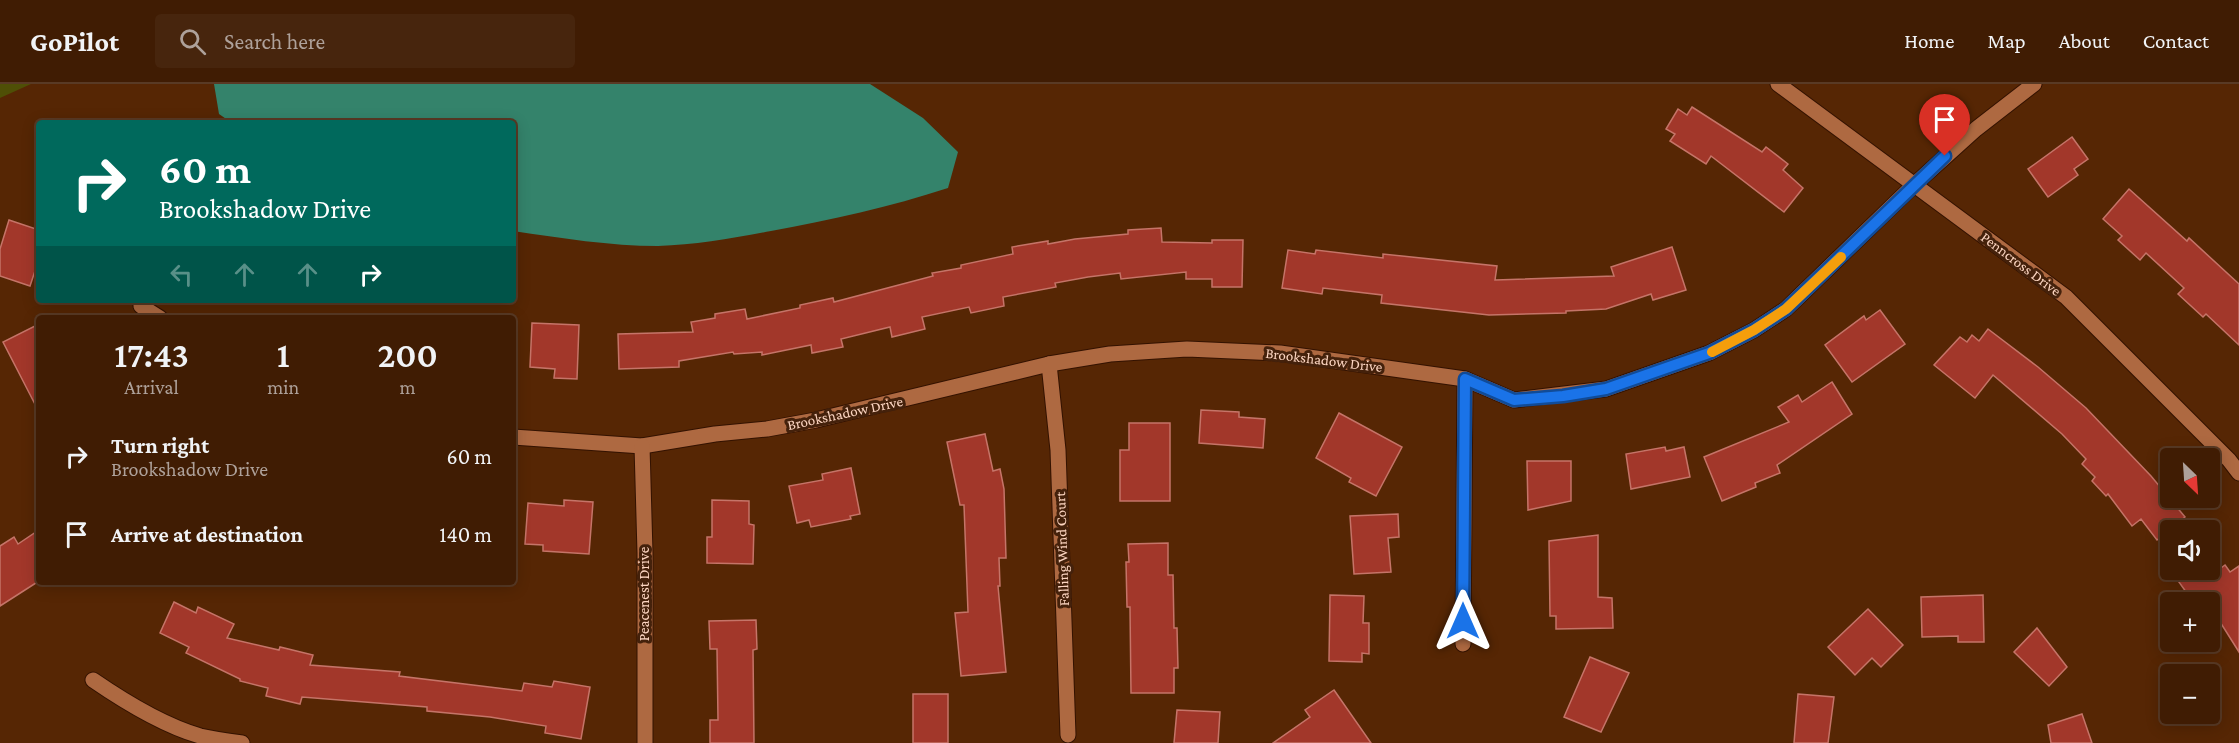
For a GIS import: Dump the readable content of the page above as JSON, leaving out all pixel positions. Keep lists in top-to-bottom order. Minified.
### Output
{"streets":{"street":["Penncross Drive","Brookshadow Drive","Falling Wind Court","Peacenest Drive"]},"crossings":[["Penncross Drive","Brookshadow Drive"],["Brookshadow Drive","Falling Wind Court"],["Brookshadow Drive","Peacenest Drive"]],"north":"bottom right","page":{"header":"GoPilot","search":"Search here","nav":["Home","Map","About","Contact"],"turn":["60 m","Brookshadow Drive"],"eta":["17:43","Arrival","1","min","200","m"],"list":[{"name":"Turn right","note":"Brookshadow Drive","value":"60 m"},{"name":"Arrive at destination","value":"140 m"}],"map_buttons":["+","−"]}}
